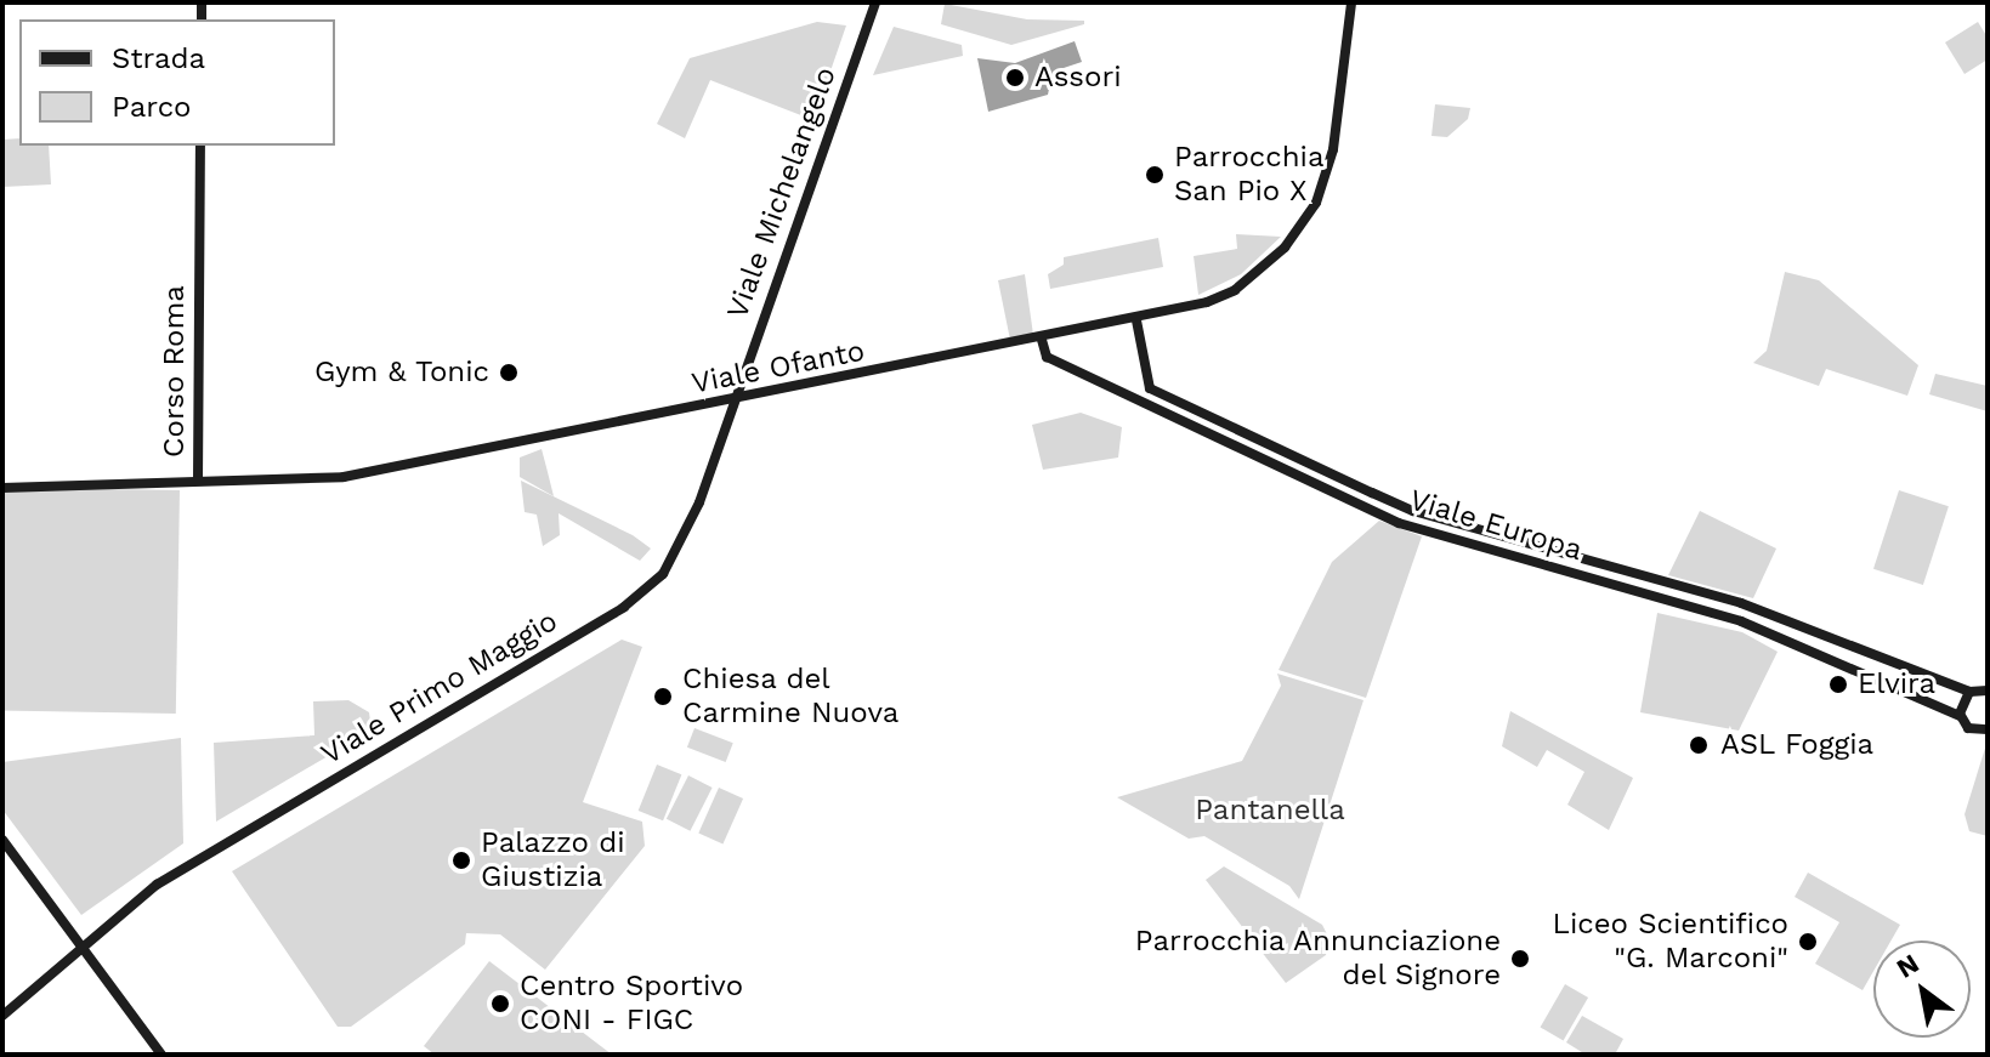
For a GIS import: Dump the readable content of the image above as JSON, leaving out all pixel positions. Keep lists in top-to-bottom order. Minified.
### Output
{"streets":{"street":["Viale Michelangelo","Viale Ofanto","Corso Roma","Viale Europa","Viale Primo Maggio"]},"crossings":[["Viale Michelangelo","Viale Ofanto"],["Viale Michelangelo","Viale Primo Maggio"],["Viale Ofanto","Corso Roma"],["Viale Ofanto","Viale Europa"],["Viale Ofanto","Viale Primo Maggio"]],"parks":["Pantanella"],"places":["Assori","Parrocchia San Pio X","Gym & Tonic","Elvira","Chiesa del Carmine Nuova","ASL Foggia","Palazzo di Giustizia","Liceo Scientifico \"G. Marconi\"","Parrocchia Annunciazione del Signore","Centro Sportivo CONI - FIGC"],"legend":["Strada","Parco"],"north":"top left"}
